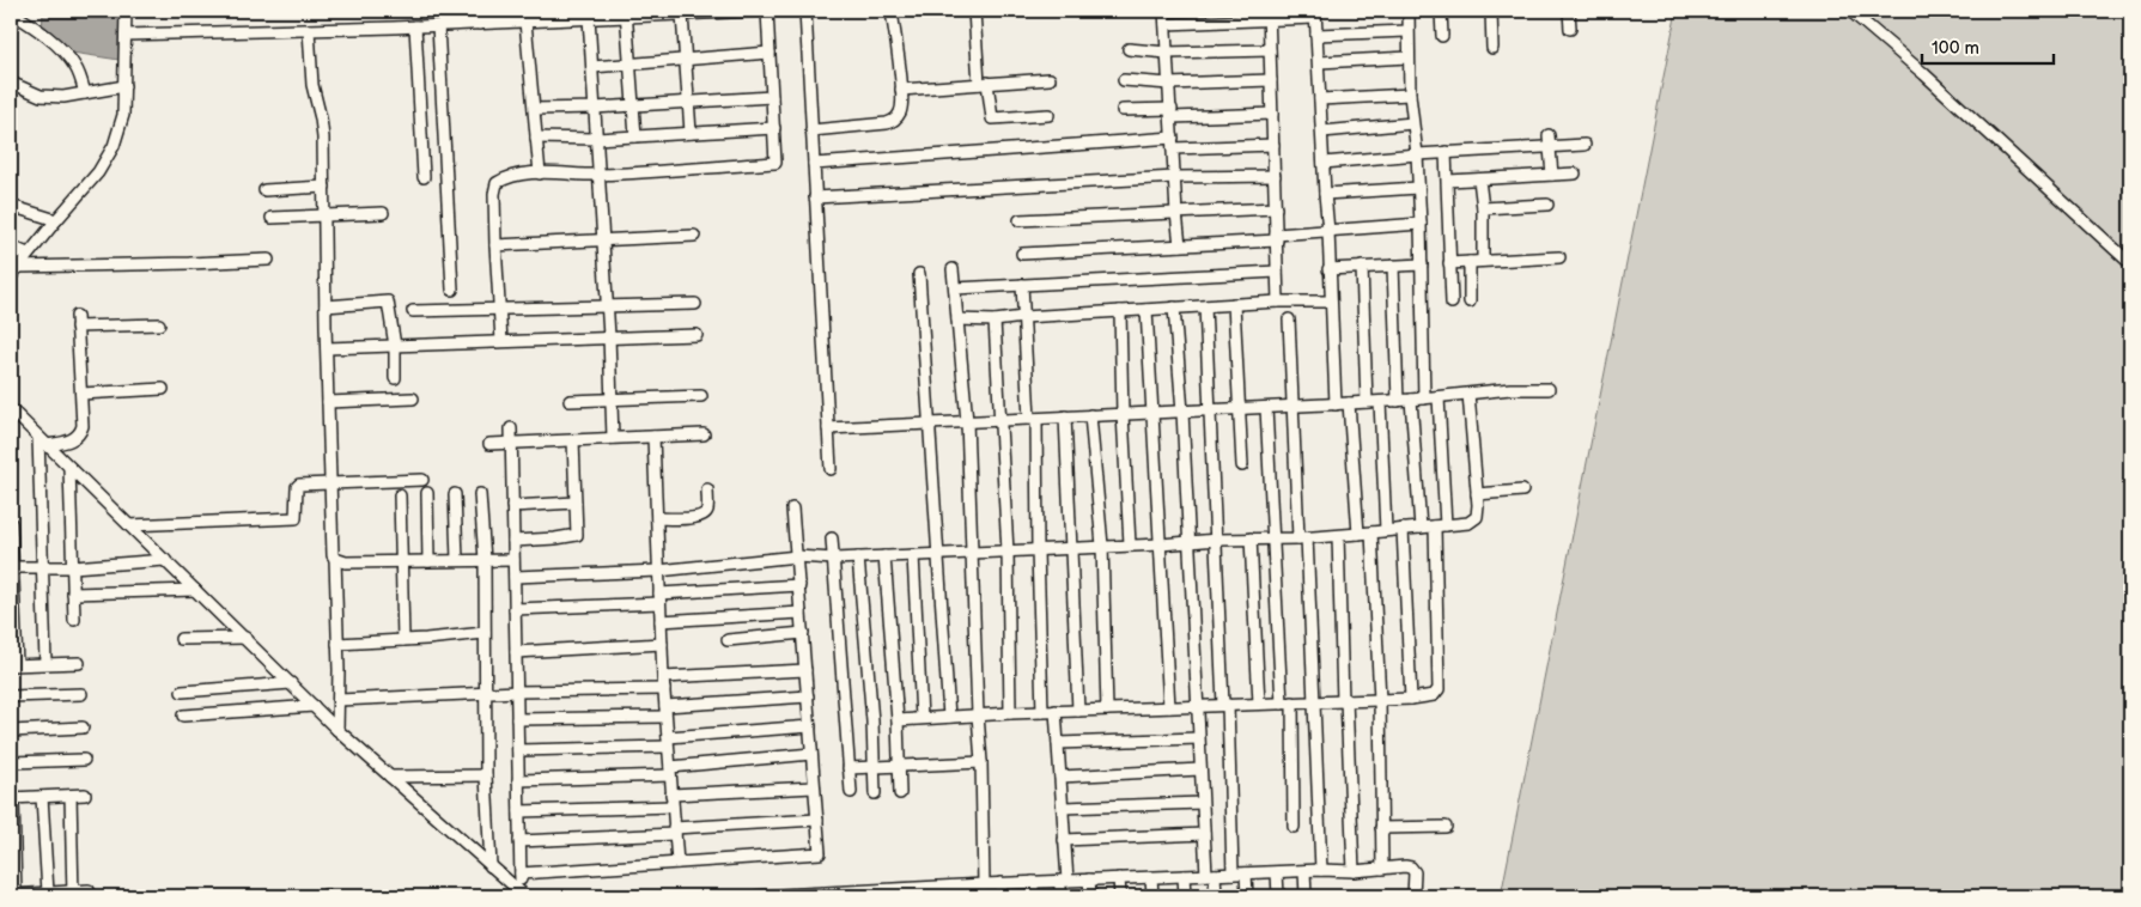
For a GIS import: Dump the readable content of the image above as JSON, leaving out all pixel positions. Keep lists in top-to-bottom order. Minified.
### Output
{"scale_bar":"100 m"}
